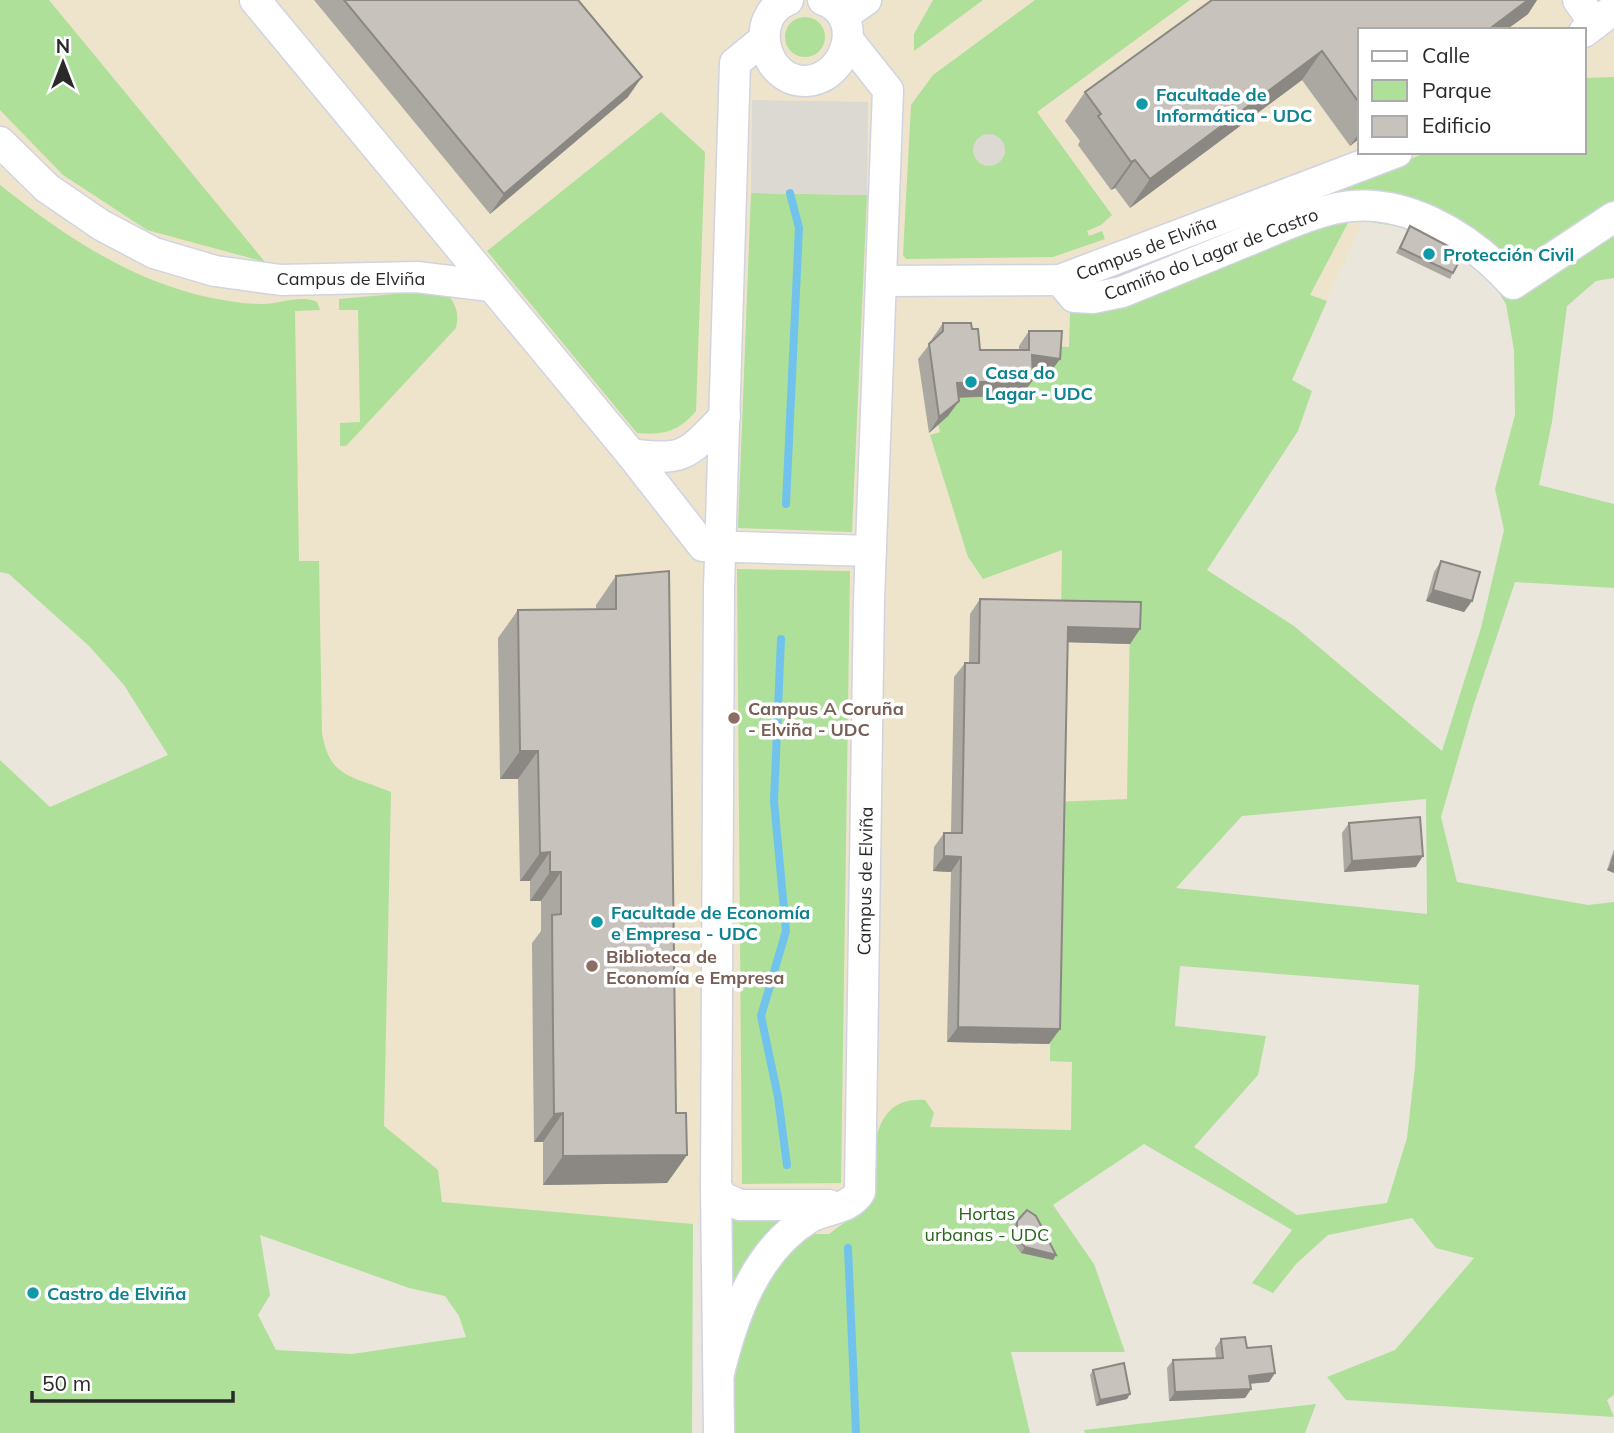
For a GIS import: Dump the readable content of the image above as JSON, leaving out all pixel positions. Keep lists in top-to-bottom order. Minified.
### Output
{"streets":{"street":["Campus de Elviña","Camiño do Lagar de Castro"]},"crossings":[["Campus de Elviña","Camiño do Lagar de Castro"]],"parks":["Hortas urbanas - UDC"],"places":["Facultade de Informática - UDC","Protección Civil","Casa do Lagar - UDC","Campus A Coruña - Elviña - UDC","Facultade de Economía e Empresa - UDC","Biblioteca de Economía e Empresa","Castro de Elviña"],"legend":["Calle","Parque","Edificio"],"scale_bar":"50 m","north":"top"}
